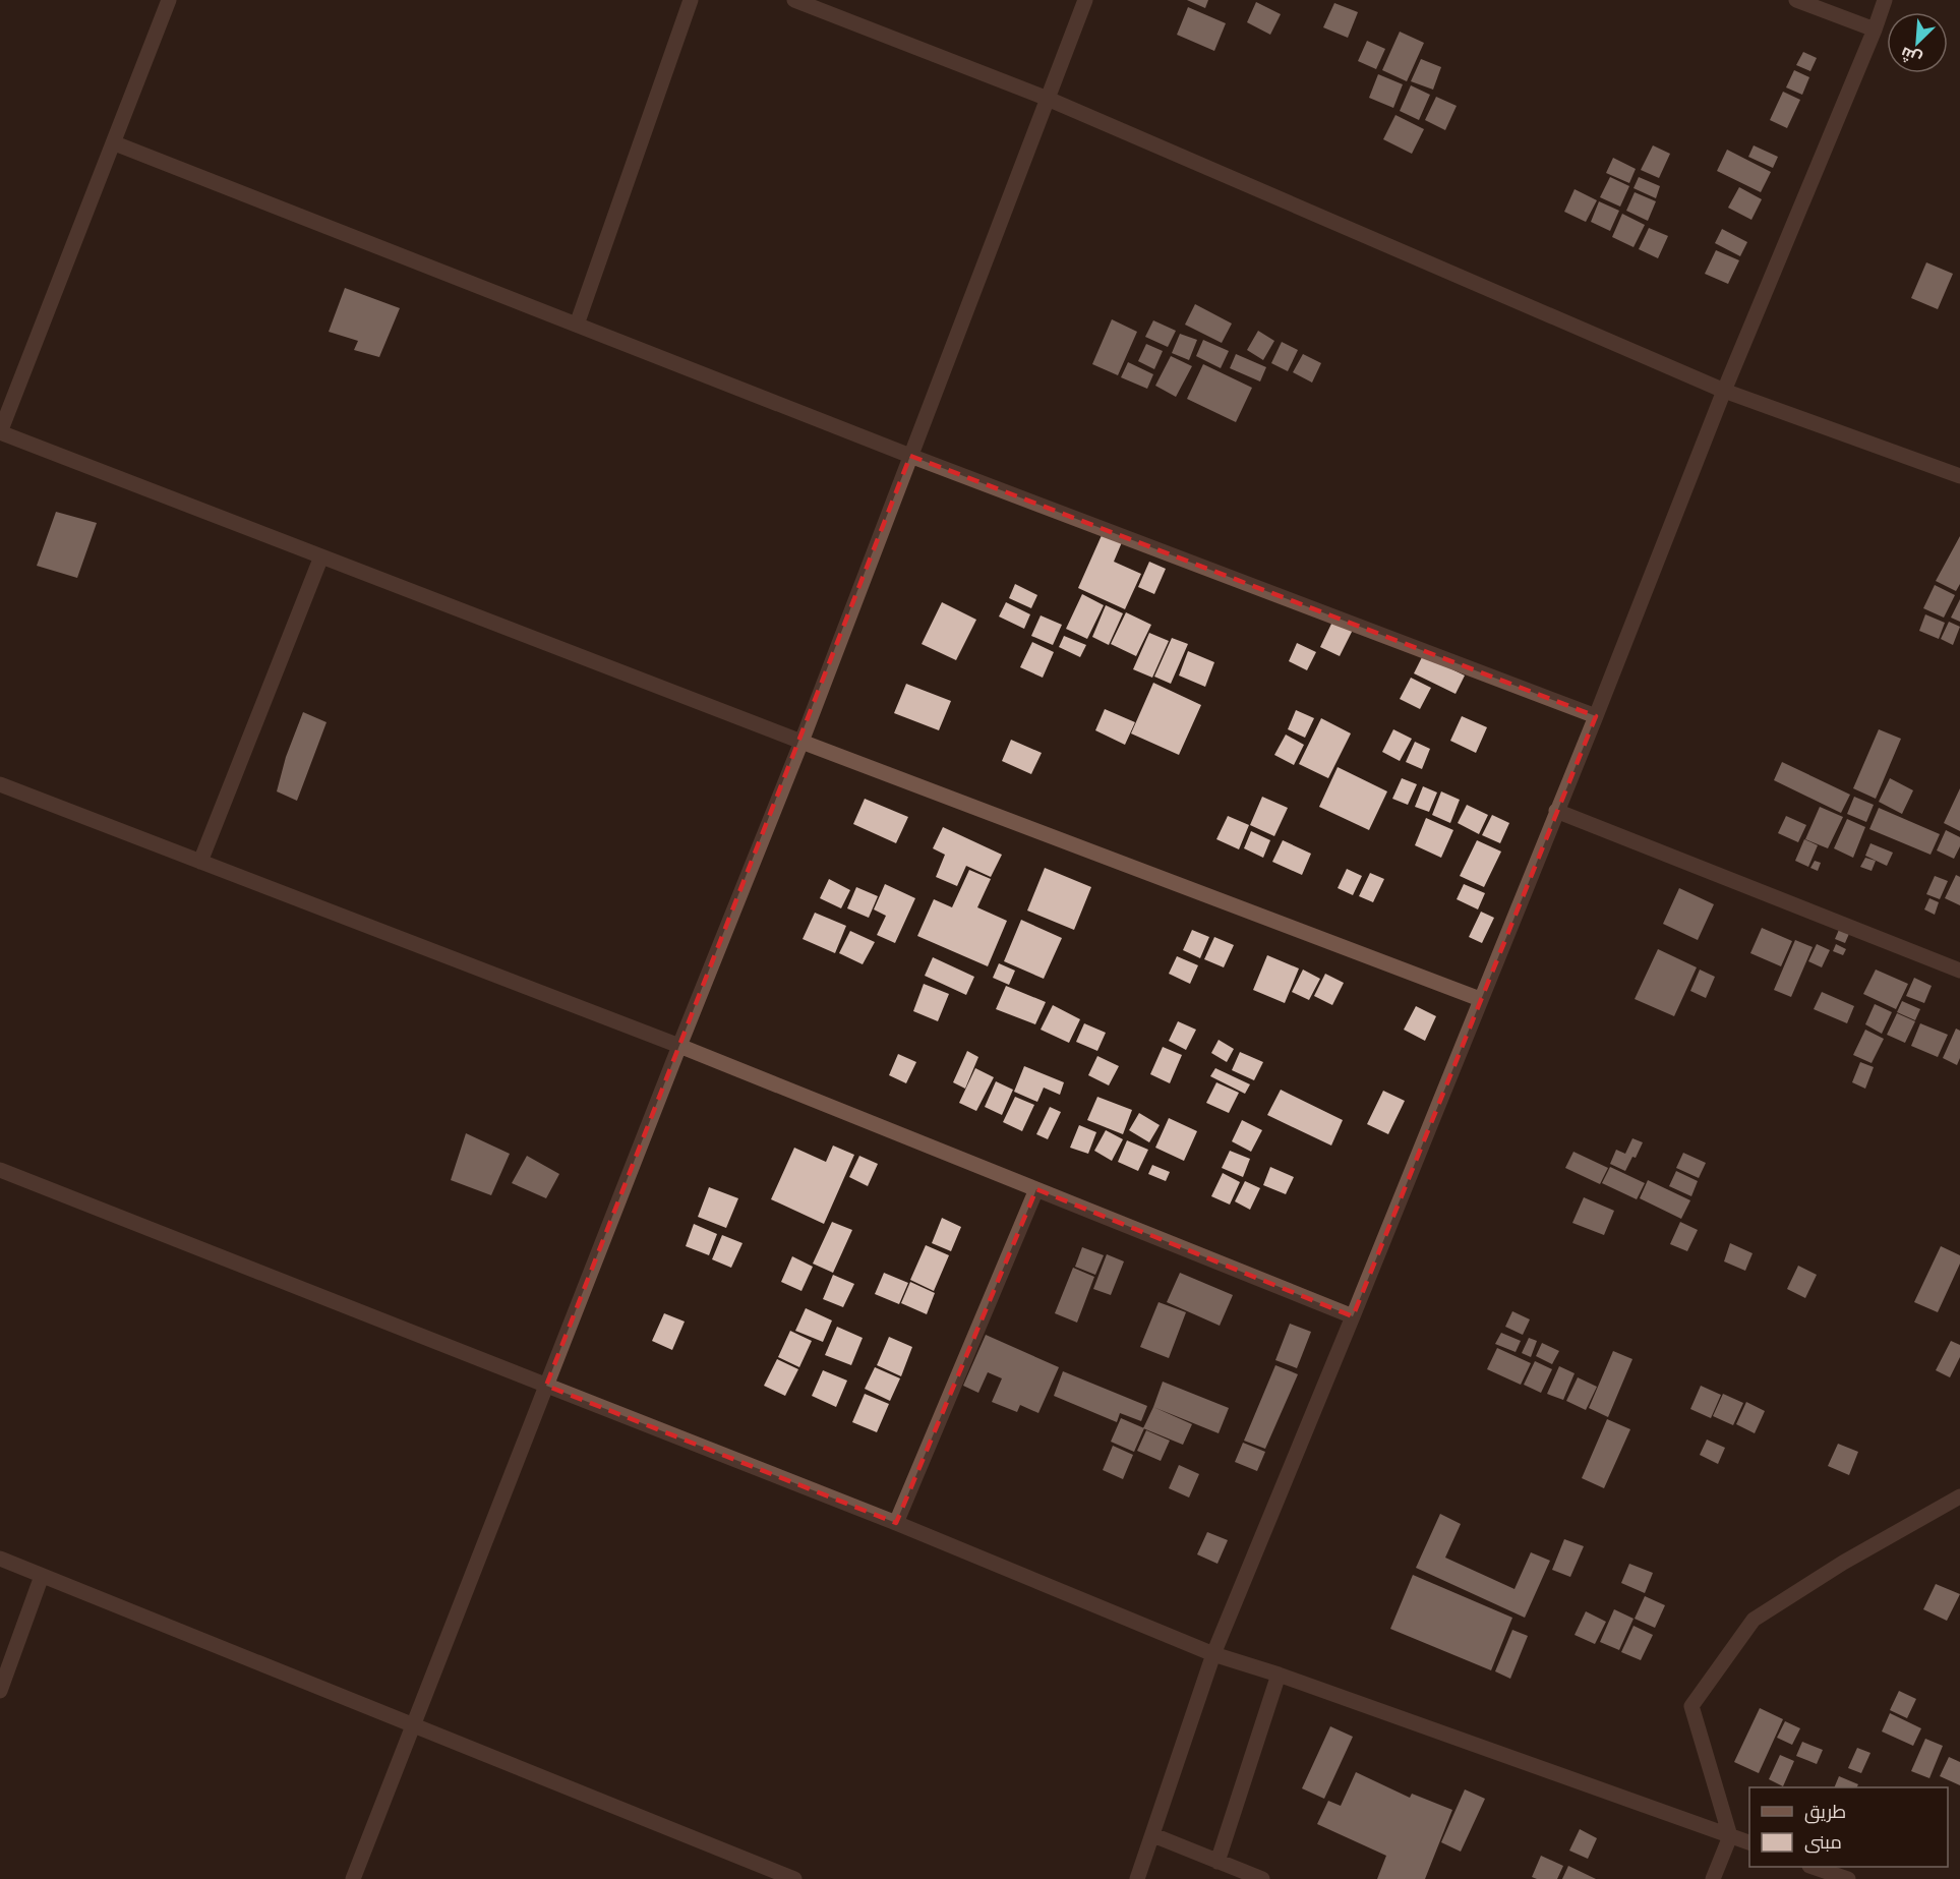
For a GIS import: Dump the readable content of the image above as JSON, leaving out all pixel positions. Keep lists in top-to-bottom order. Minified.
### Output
{"legend":["طريق","مبنى"],"north":"bottom left"}
